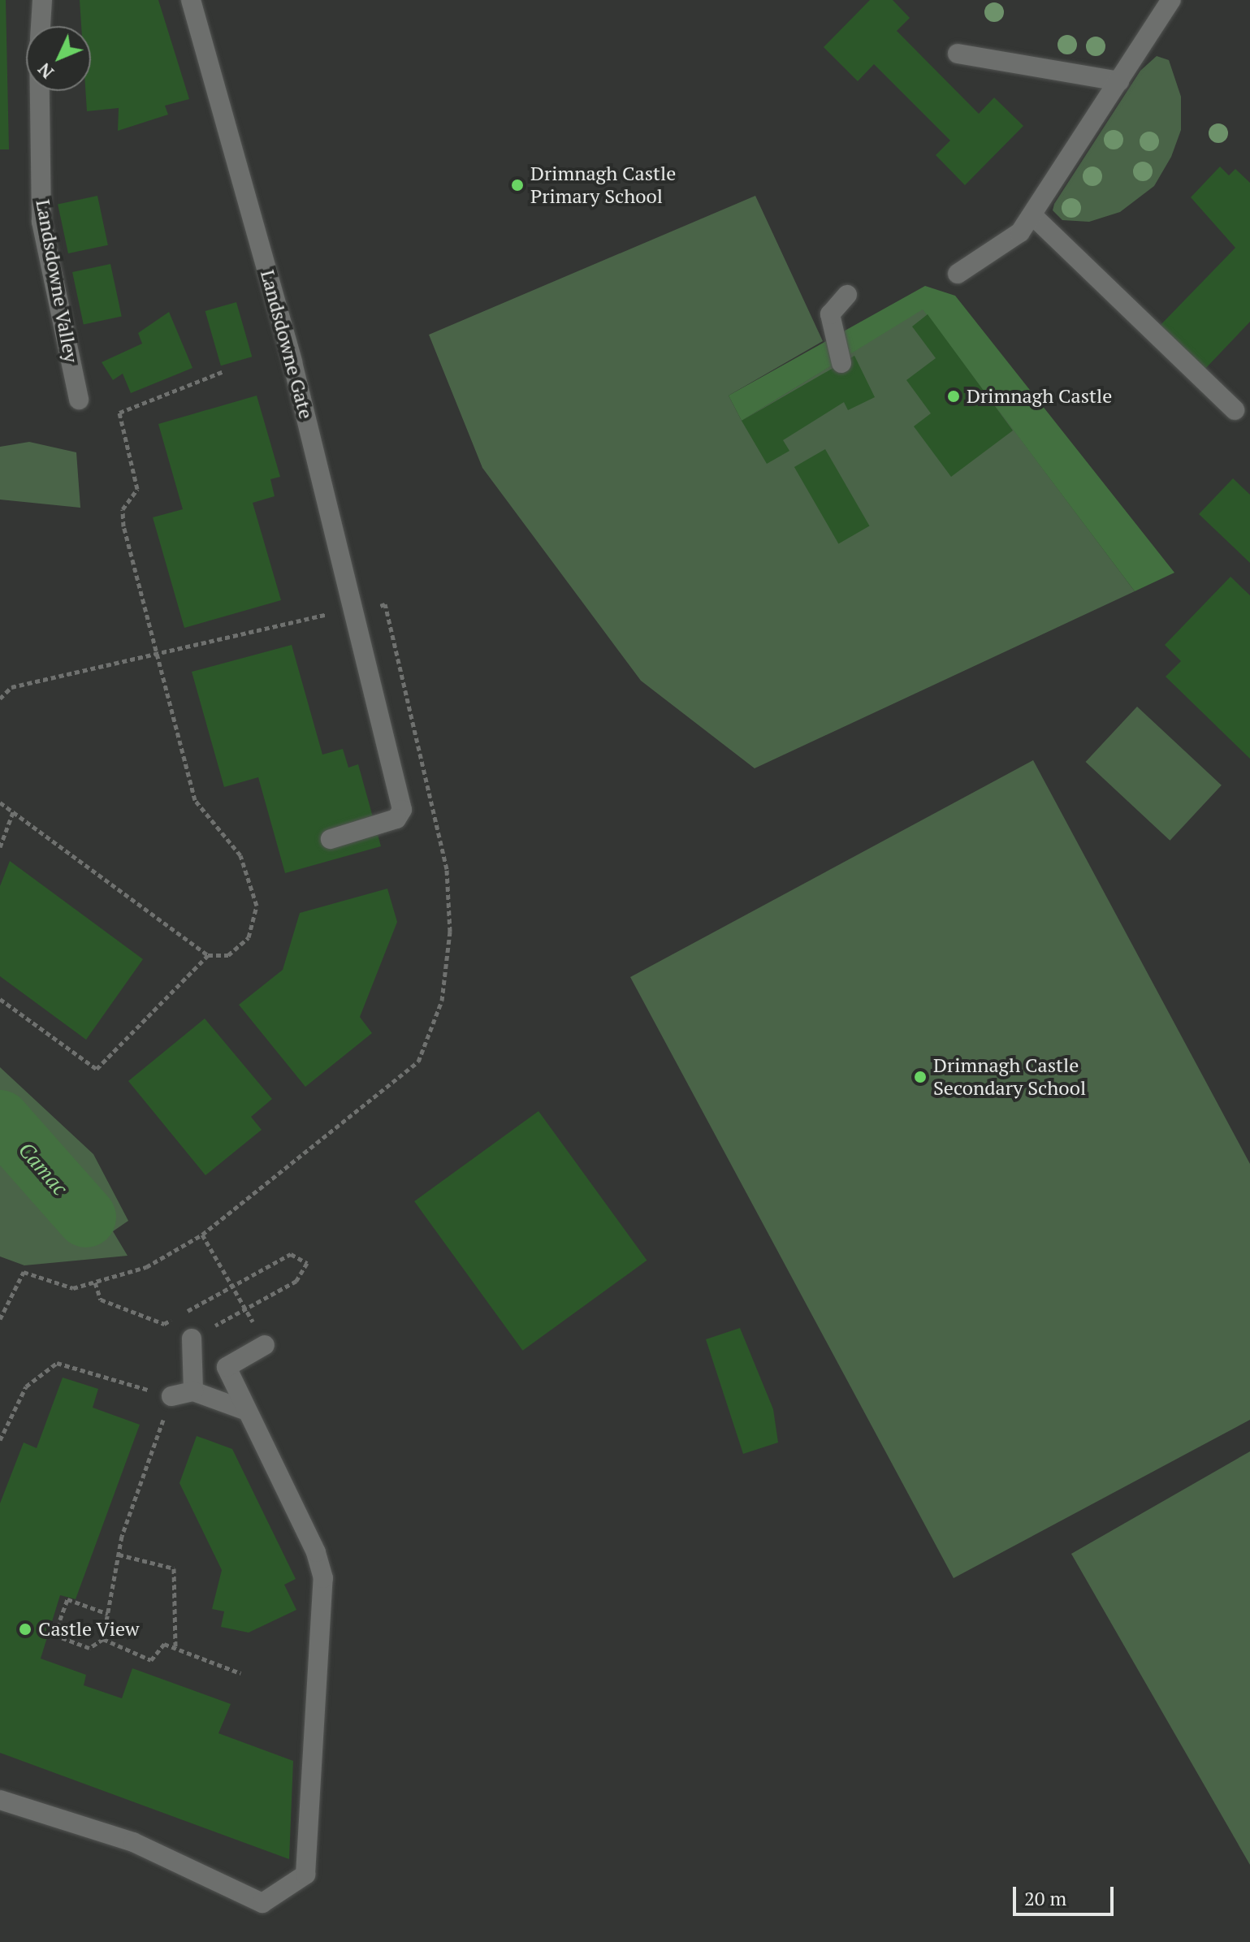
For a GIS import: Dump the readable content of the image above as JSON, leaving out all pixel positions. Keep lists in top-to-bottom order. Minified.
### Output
{"streets":{"street":["Landsdowne Valley","Landsdowne Gate"]},"water":["Camac"],"places":["Drimnagh Castle Primary School","Drimnagh Castle","Drimnagh Castle Secondary School","Castle View"],"scale_bar":"20 m","north":"bottom left"}
